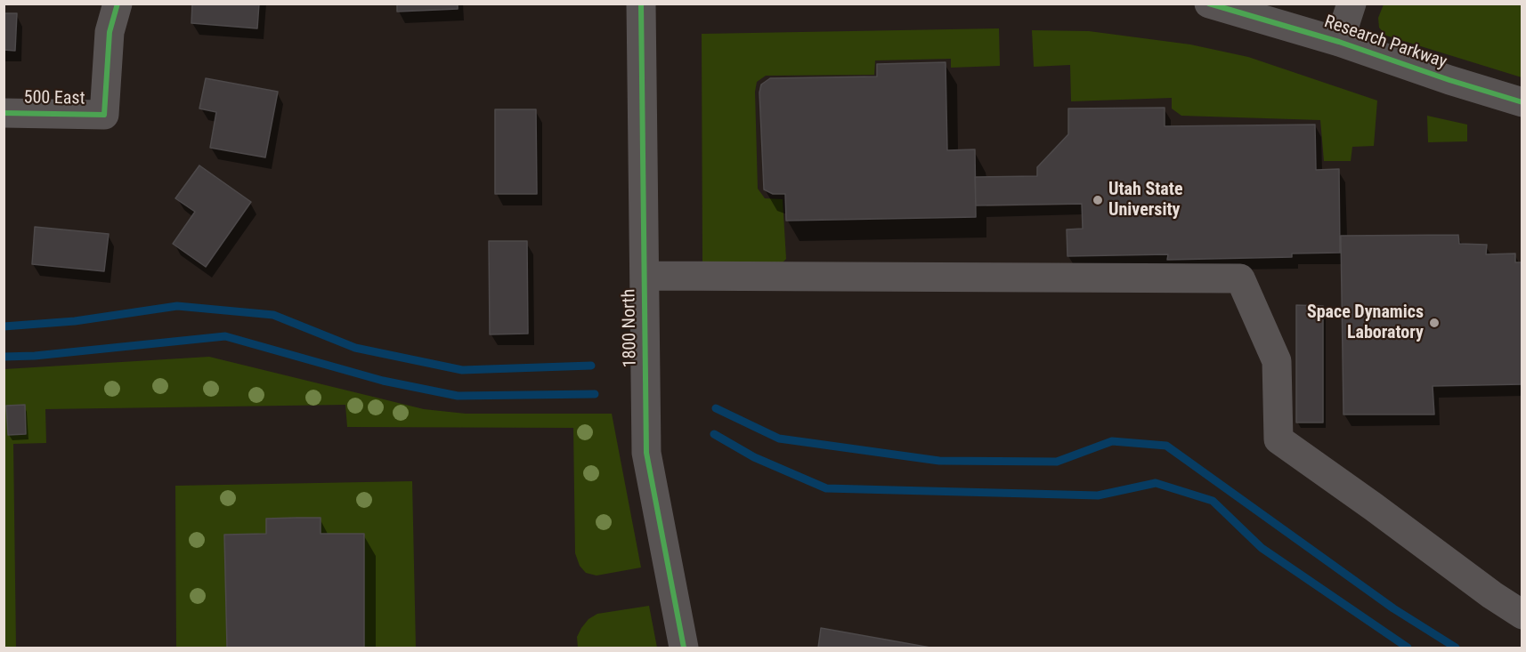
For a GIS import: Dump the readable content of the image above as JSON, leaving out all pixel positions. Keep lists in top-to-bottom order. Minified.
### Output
{"streets":{"street":["Research Parkway","500 East","1800 North"]},"places":["Utah State University","Space Dynamics Laboratory"]}
